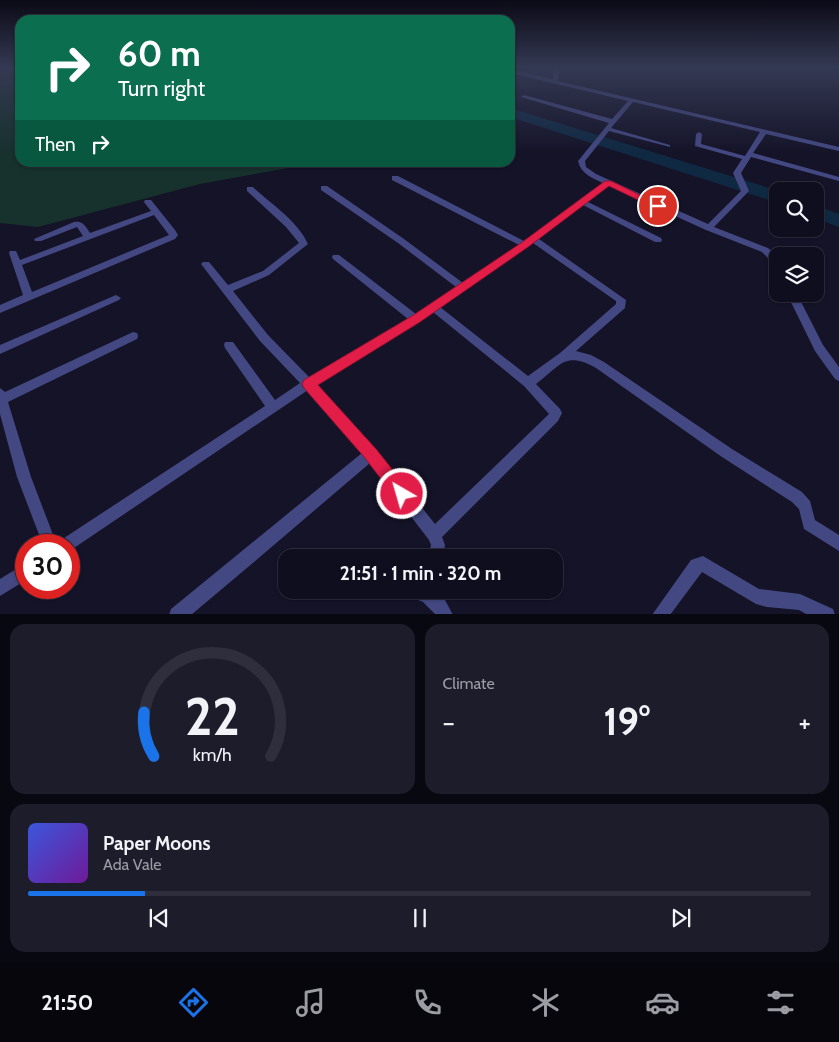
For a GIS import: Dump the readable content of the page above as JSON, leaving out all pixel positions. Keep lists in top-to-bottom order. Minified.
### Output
{"page":{"turn":["60 m","Turn right"],"then":"Then","limit":"30","trip":"21:51 · 1 min · 320 m","tile":"Climate","heat":["−","19°","+"],"song":["Paper Moons","Ada Vale"],"tabs":"21:50","gauge":["22","km/h"]}}
